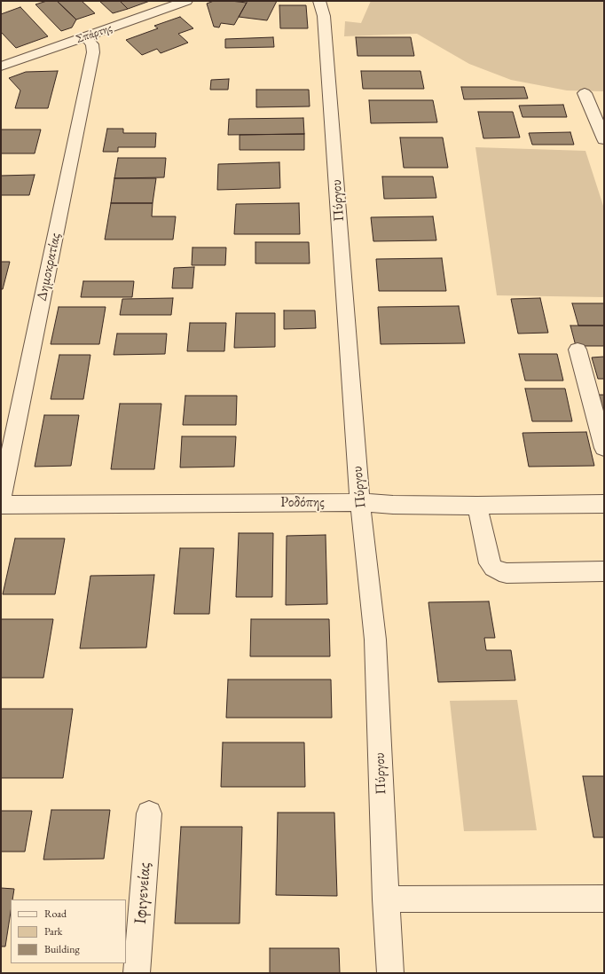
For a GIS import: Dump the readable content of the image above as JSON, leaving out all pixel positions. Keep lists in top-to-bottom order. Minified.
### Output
{"streets":{"street":["Σπάρτης","Πύργου","Δημοκρατίας","Ροδόπης","Ιφιγενείας"]},"crossings":[["Σπάρτης","Δημοκρατίας"],["Πύργου","Ροδόπης"]],"legend":["Road","Park","Building"]}
